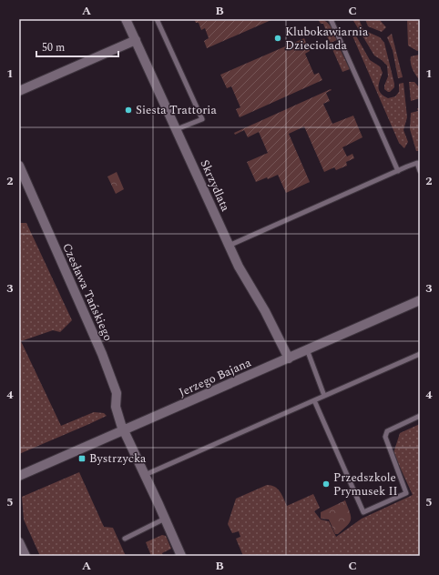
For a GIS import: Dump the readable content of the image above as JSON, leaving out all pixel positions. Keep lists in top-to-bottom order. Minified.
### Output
{"streets":{"street":["Skrzydlata","Czesława Tańskiego","Jerzego Bajana"]},"crossings":[["Skrzydlata","Jerzego Bajana"],["Czesława Tańskiego","Jerzego Bajana"]],"places":{"other":["Klubokawiarnia Dzieciolada","Siesta Trattoria","Przedszkole Prymusek II"],"transit":["Bystrzycka"]},"scale_bar":"50 m","grid":{"columns":["A","B","C"],"rows":["1","2","3","4","5"]}}
